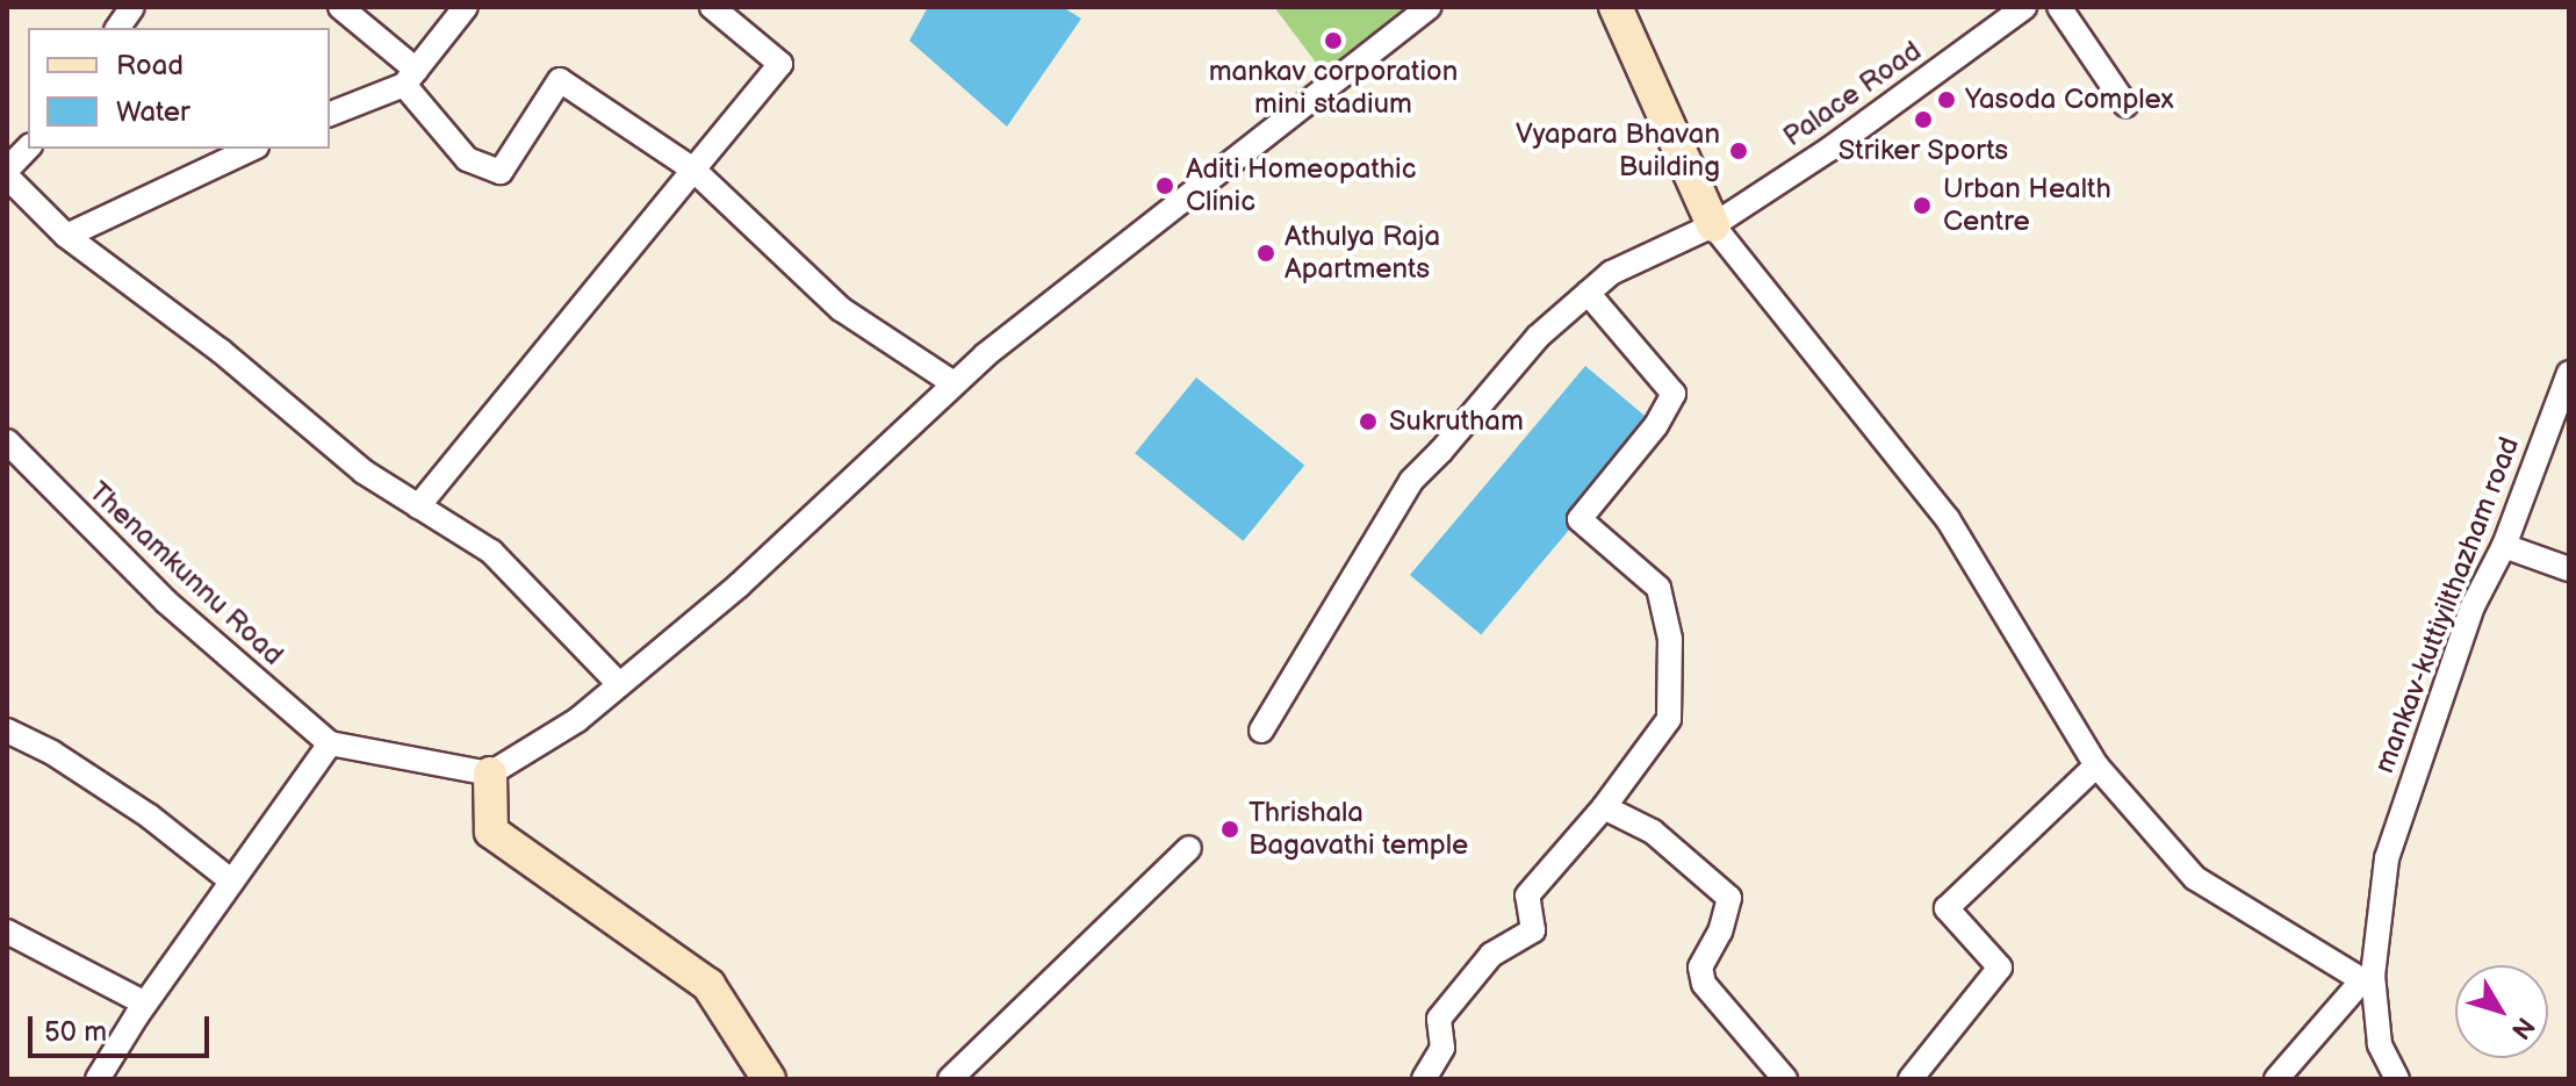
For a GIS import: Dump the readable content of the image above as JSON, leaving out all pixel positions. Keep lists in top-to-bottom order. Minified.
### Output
{"streets":{"street":["Palace Road","Thenamkunnu Road","mankav-kuttiyilthazham road"]},"places":["mankav corporation mini stadium","Yasoda Complex","Striker Sports","Vyapara Bhavan Building","Aditi Homeopathic Clinic","Urban Health Centre","Athulya Raja Apartments","Sukrutham","Thrishala Bagavathi temple"],"legend":["Road","Water"],"scale_bar":"50 m","north":"bottom right"}
